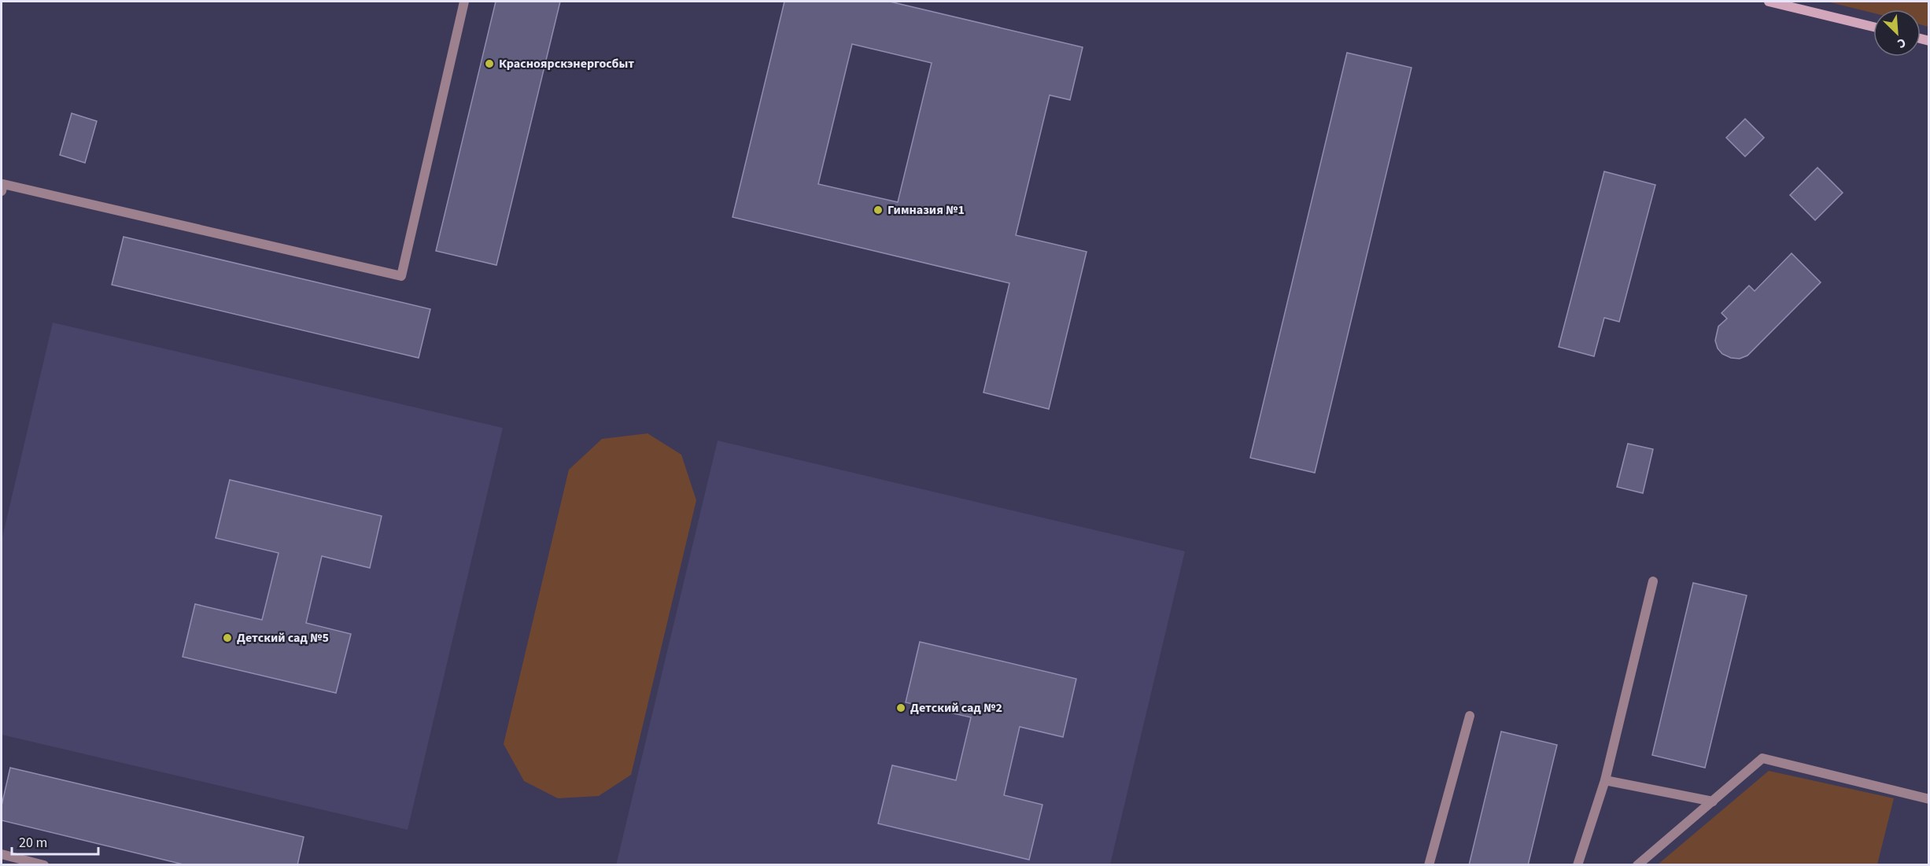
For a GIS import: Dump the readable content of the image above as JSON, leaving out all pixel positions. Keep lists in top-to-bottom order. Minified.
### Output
{"places":["Красноярскэнергосбыт","Гимназия №1","Детский сад №5","Детский сад №2"],"scale_bar":"20 m","north":"bottom right"}
